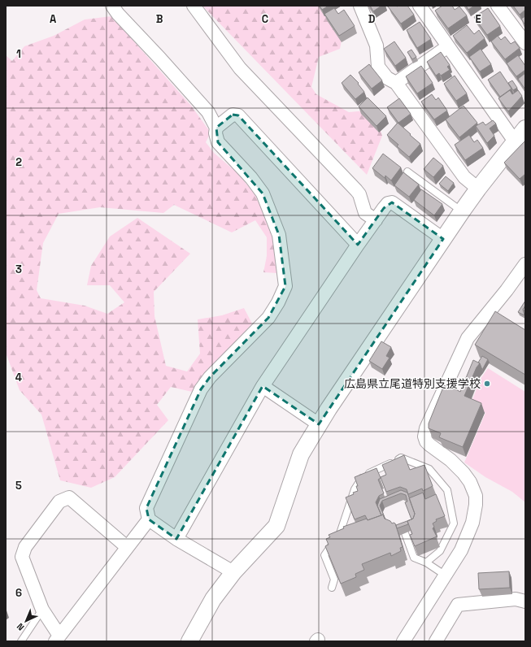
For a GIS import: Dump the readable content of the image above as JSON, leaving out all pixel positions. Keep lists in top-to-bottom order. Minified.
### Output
{"places":["広島県立尾道特別支援学校"],"north":"bottom left","grid":{"columns":["A","B","C","D","E"],"rows":["1","2","3","4","5","6"]}}
